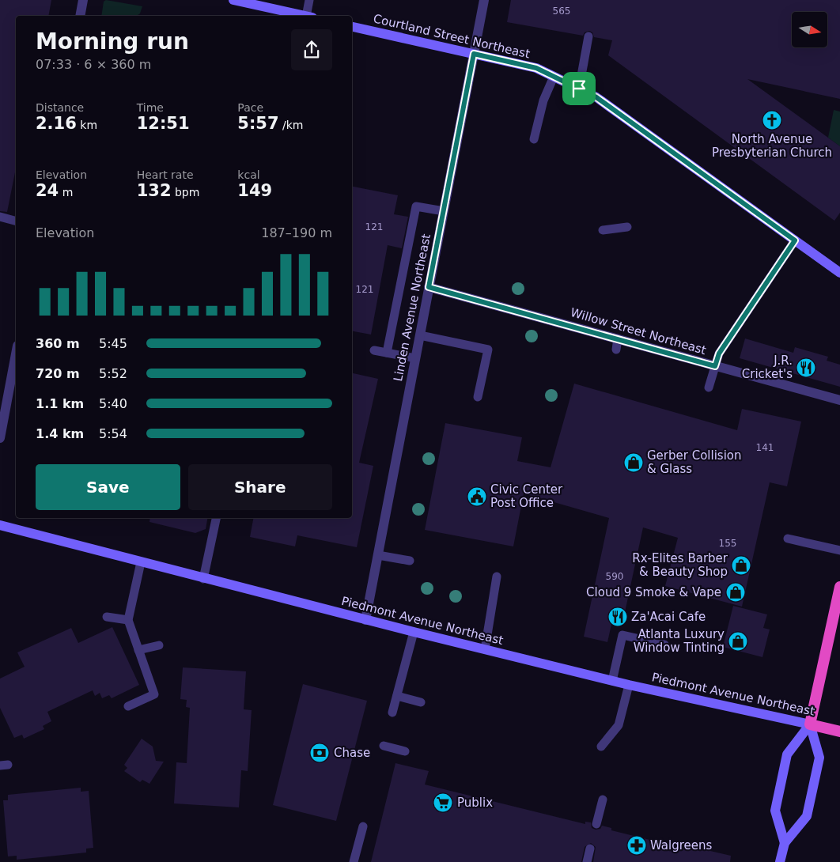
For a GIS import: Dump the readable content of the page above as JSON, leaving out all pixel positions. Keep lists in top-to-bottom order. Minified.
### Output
{"streets":{"highway":["Piedmont Avenue Northeast"],"main road":["Courtland Street Northeast"],"street":["Linden Avenue Northeast","Willow Street Northeast"]},"crossings":[["Courtland Street Northeast","Linden Avenue Northeast"],["Linden Avenue Northeast","Willow Street Northeast"],["Linden Avenue Northeast","Piedmont Avenue Northeast"]],"places":{"church":["North Avenue Presbyterian Church"],"restaurant":["J.R. Cricket's","Za'Acai Cafe"],"shop":["Gerber Collision & Glass","Rx-Elites Barber & Beauty Shop","Cloud 9 Smoke & Vape","Atlanta Luxury Window Tinting"],"public building":["Civic Center Post Office"],"bank":["Chase"],"supermarket":["Publix"],"pharmacy":["Walgreens"]},"house_numbers":["565","121","121","141","155","590"],"north":"right","page":{"heading":["Morning run","07:33 · 6 × 360 m"],"stats":[["Distance","2.16 km"],["Time","12:51"],["Pace","5:57 /km"],["Elevation","24 m"],["Heart rate","132 bpm"],["kcal","149"]],"chart":["Elevation","187–190 m"],"list":[{"name":"360 m","note":"5:45"},{"name":"720 m","note":"5:52"},{"name":"1.1 km","note":"5:40"},{"name":"1.4 km","note":"5:54"}],"buttons":["Save","Share"]}}
